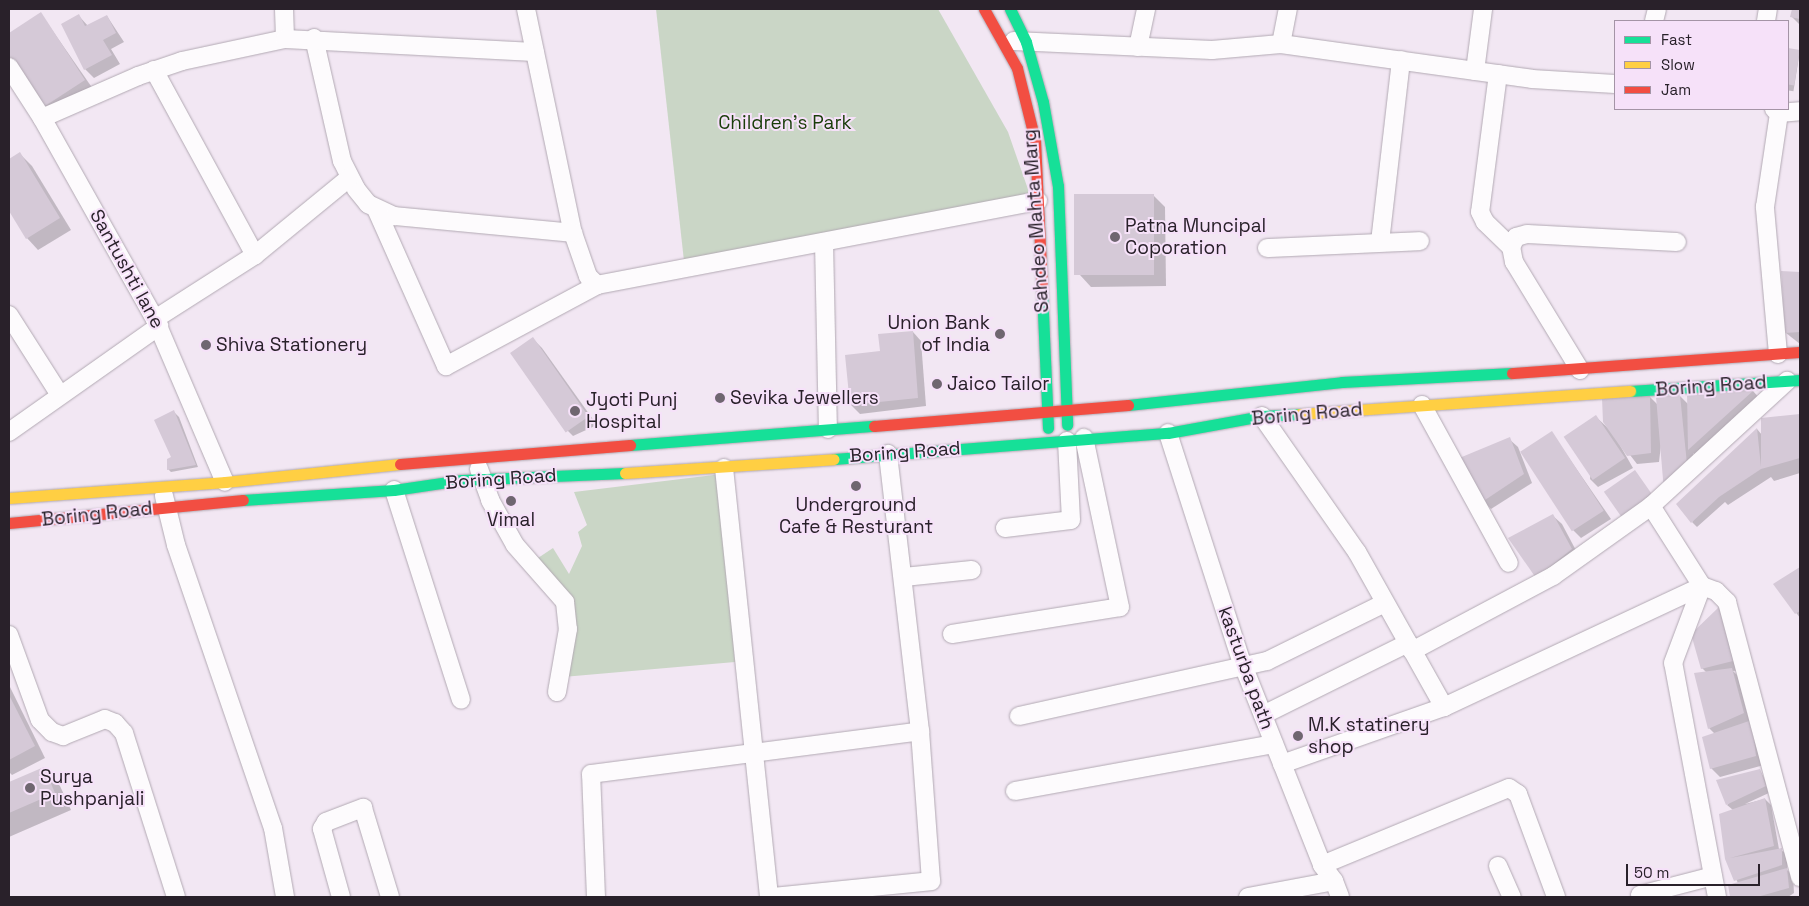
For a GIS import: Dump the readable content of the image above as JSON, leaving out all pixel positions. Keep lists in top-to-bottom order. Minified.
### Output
{"streets":{"street":["Sahdeo Mahta Marg","Santushti lane","Boring Road","kasturba path"]},"crossings":[["Sahdeo Mahta Marg","Boring Road"],["Boring Road","kasturba path"]],"parks":["Children's Park"],"places":["Patna Muncipal Coporation","Union Bank of India","Shiva Stationery","Jaico Tailor","Sevika Jewellers","Jyoti Punj Hospital","Underground Cafe & Resturant","Vimal","M.K statinery shop","Surya Pushpanjali"],"legend":["Fast","Slow","Jam"],"scale_bar":"50 m"}
